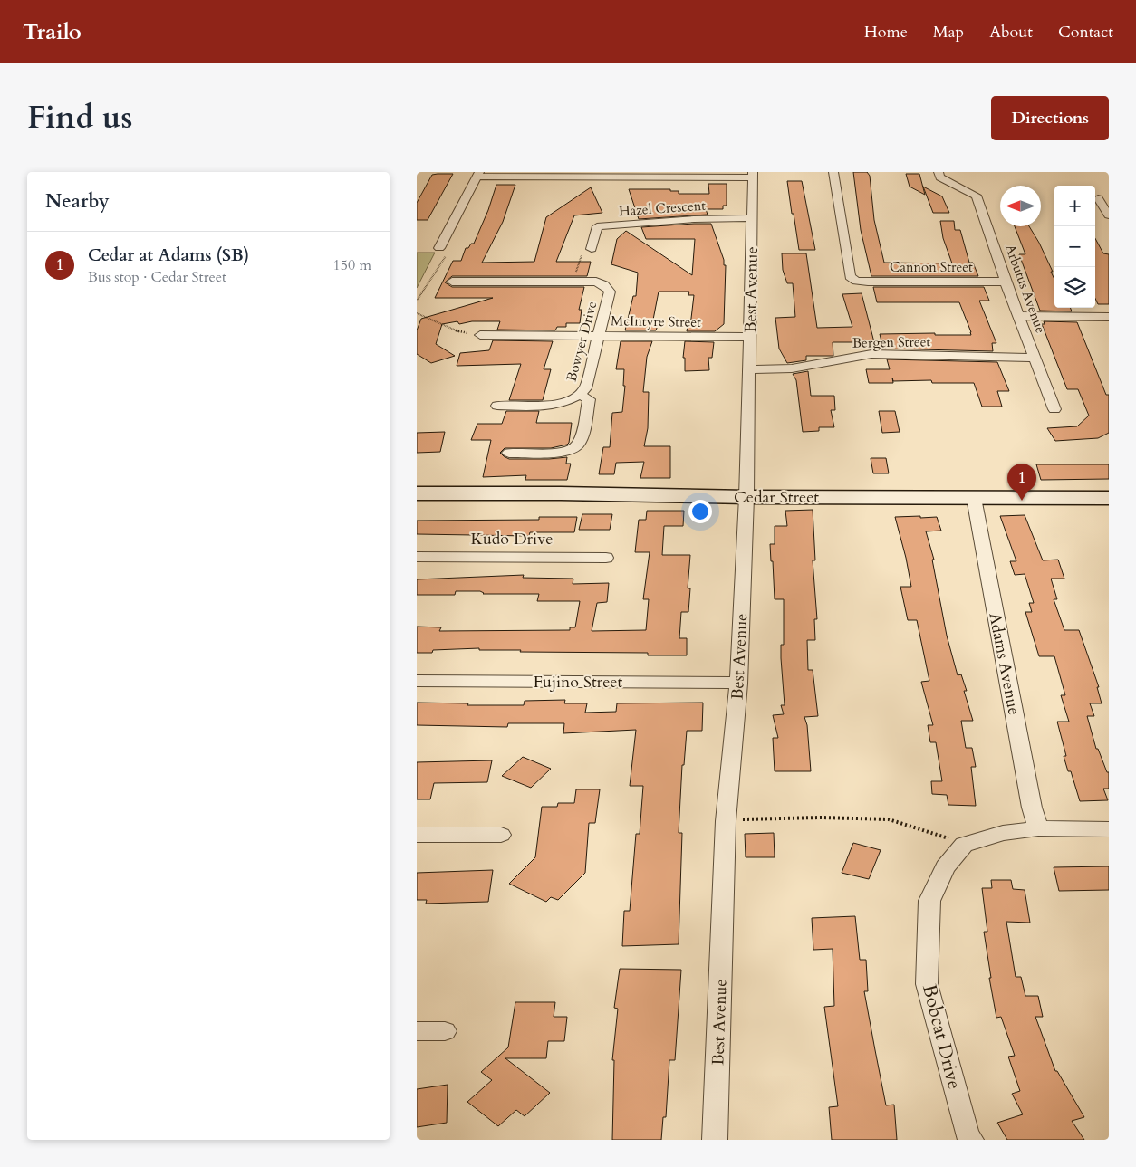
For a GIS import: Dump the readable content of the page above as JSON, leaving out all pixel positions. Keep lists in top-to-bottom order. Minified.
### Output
{"streets":{"main road":["Cedar Street"],"street":["Hazel Crescent","Cannon Street","Arbutus Avenue","Best Avenue","McIntyre Street","Bowyer Drive","Bergen Street","Kudo Drive","Adams Avenue","Fujino Street","Bobcat Drive"]},"crossings":[["Hazel Crescent","Best Avenue"],["Cannon Street","Arbutus Avenue"],["Arbutus Avenue","Bergen Street"],["Best Avenue","McIntyre Street"],["Best Avenue","Bergen Street"],["Best Avenue","Cedar Street"],["Best Avenue","Fujino Street"],["McIntyre Street","Bowyer Drive"],["Cedar Street","Adams Avenue"]],"north":"left","page":{"header":"Trailo","nav":["Home","Map","About","Contact"],"title":"Find us","buttons":"Directions","heading":"Nearby","map_buttons":["+","−"],"list":[{"mark":"1","name":"Cedar at Adams (SB)","note":"Bus stop · Cedar Street","value":"150 m"}],"pins":"1"}}
